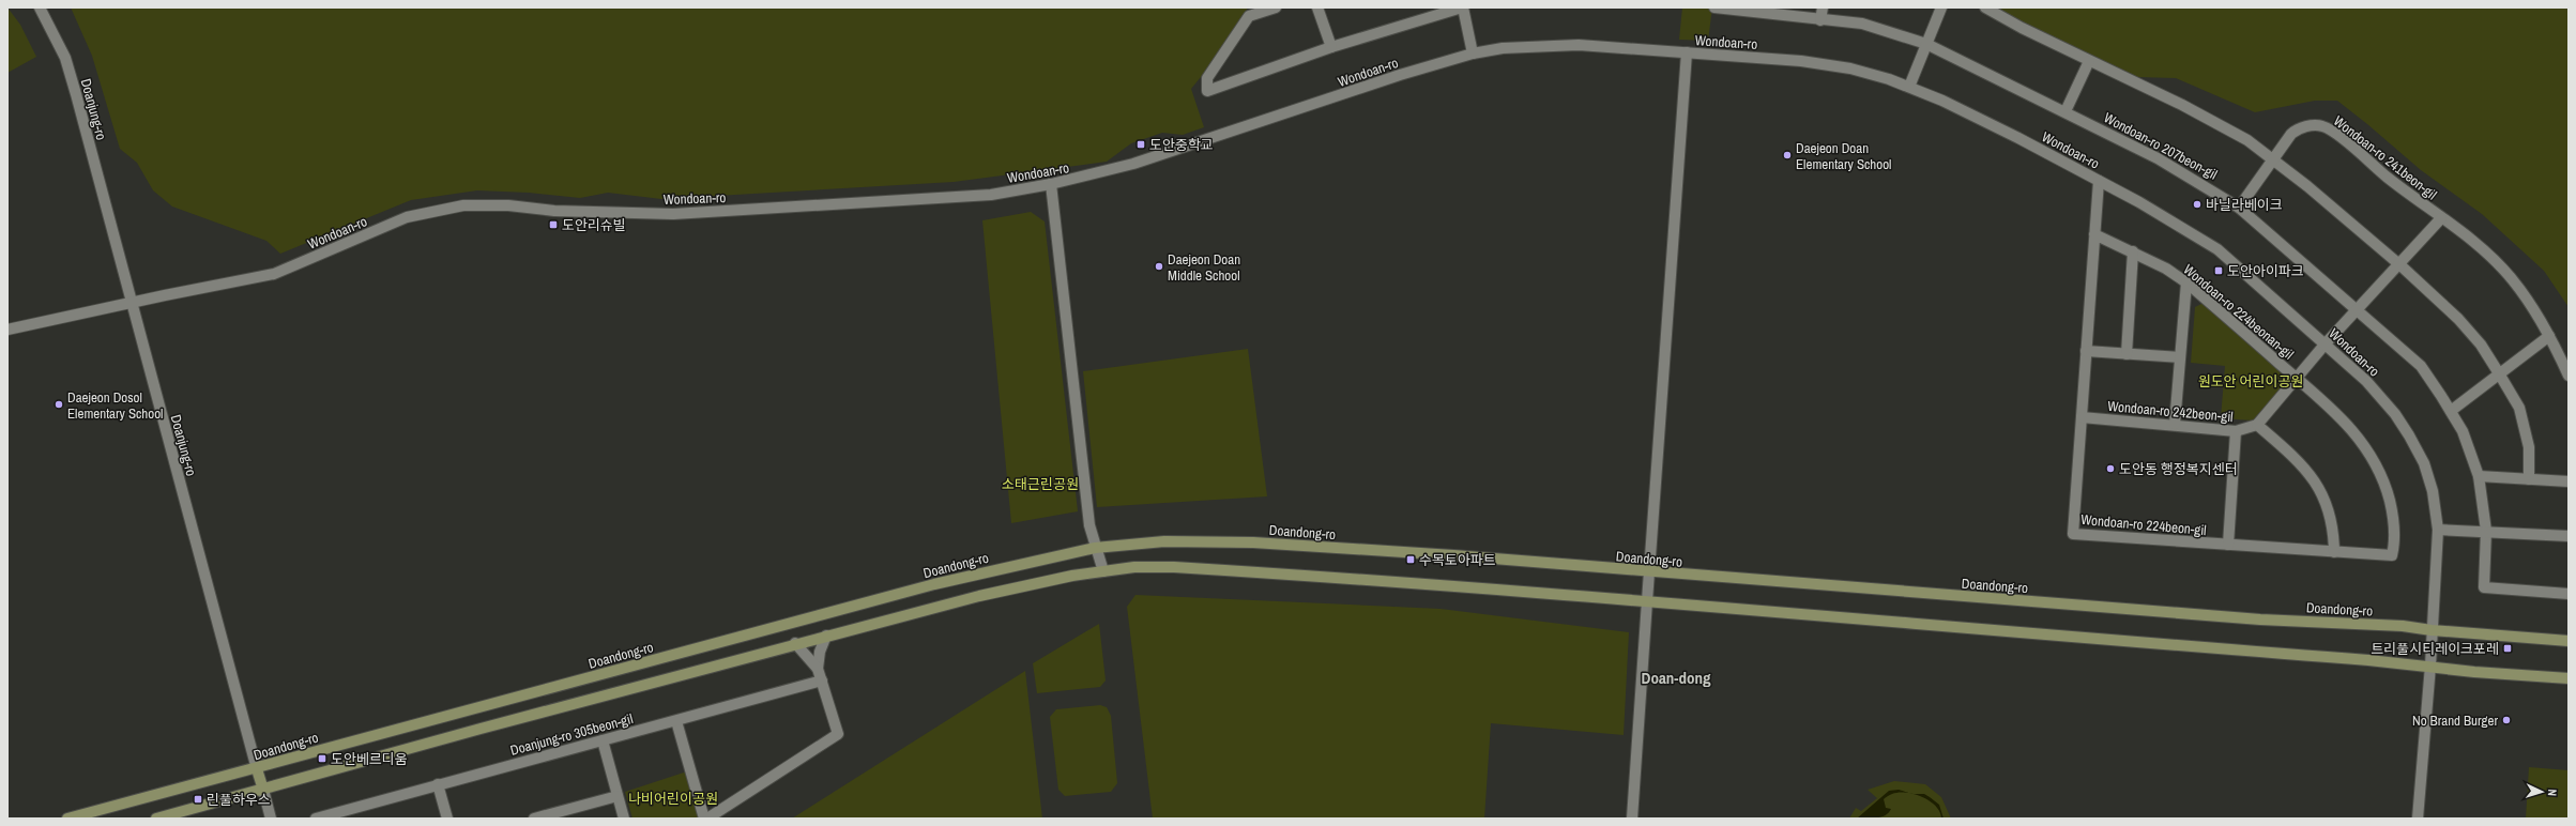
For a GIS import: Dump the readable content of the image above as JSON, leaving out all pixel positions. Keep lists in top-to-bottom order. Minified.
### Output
{"streets":{"main road":["Doanjung-ro","Doandong-ro"],"street":["Wondoan-ro","Wondoan-ro 207beon-gil","Wondoan-ro 241beon-gil","Wondoan-ro 224beonan-gil","Wondoan-ro 242beon-gil","Wondoan-ro 224beon-gil","Doanjung-ro 305beon-gil"]},"crossings":[["Wondoan-ro","Doanjung-ro"],["Wondoan-ro","Wondoan-ro 241beon-gil"],["Wondoan-ro","Wondoan-ro 224beon-gil"],["Wondoan-ro","Doandong-ro"],["Doanjung-ro","Doandong-ro"],["Wondoan-ro 207beon-gil","Wondoan-ro 241beon-gil"],["Wondoan-ro 224beonan-gil","Wondoan-ro 224beon-gil"],["Wondoan-ro 242beon-gil","Wondoan-ro 224beon-gil"]],"districts":["Doan-dong"],"parks":["원도안 어린이공원","소태근린공원","나비어린이공원"],"places":{"transit":["도안중학교","도안리슈빌","도안아이파크","수목토아파트","트리풀시티레이크포레","도안베르디움","린풀하우스"],"other":["Daejeon Doan Elementary School","바닐라베이크","Daejeon Doan Middle School","Daejeon Dosol Elementary School","도안동 행정복지센터","No Brand Burger"]},"north":"right"}
